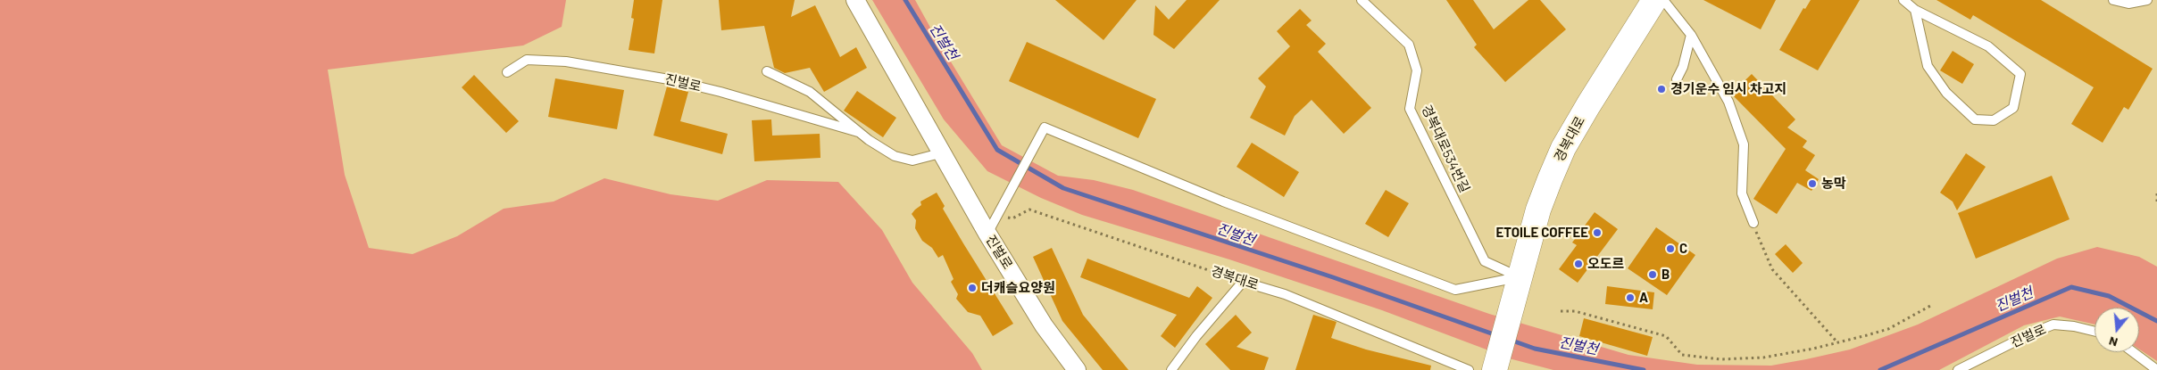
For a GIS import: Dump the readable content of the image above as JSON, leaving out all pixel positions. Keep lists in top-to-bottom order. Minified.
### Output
{"streets":{"street":["진벌로","경복대로"],"lane":["경복대로534번길"]},"crossings":[["경복대로","경복대로534번길"]],"water":["진벌천"],"places":["경기운수 임시 차고지","농막","ETOILE COFFEE","C","오도르","B","더캐슬요양원","A"],"north":"bottom"}
